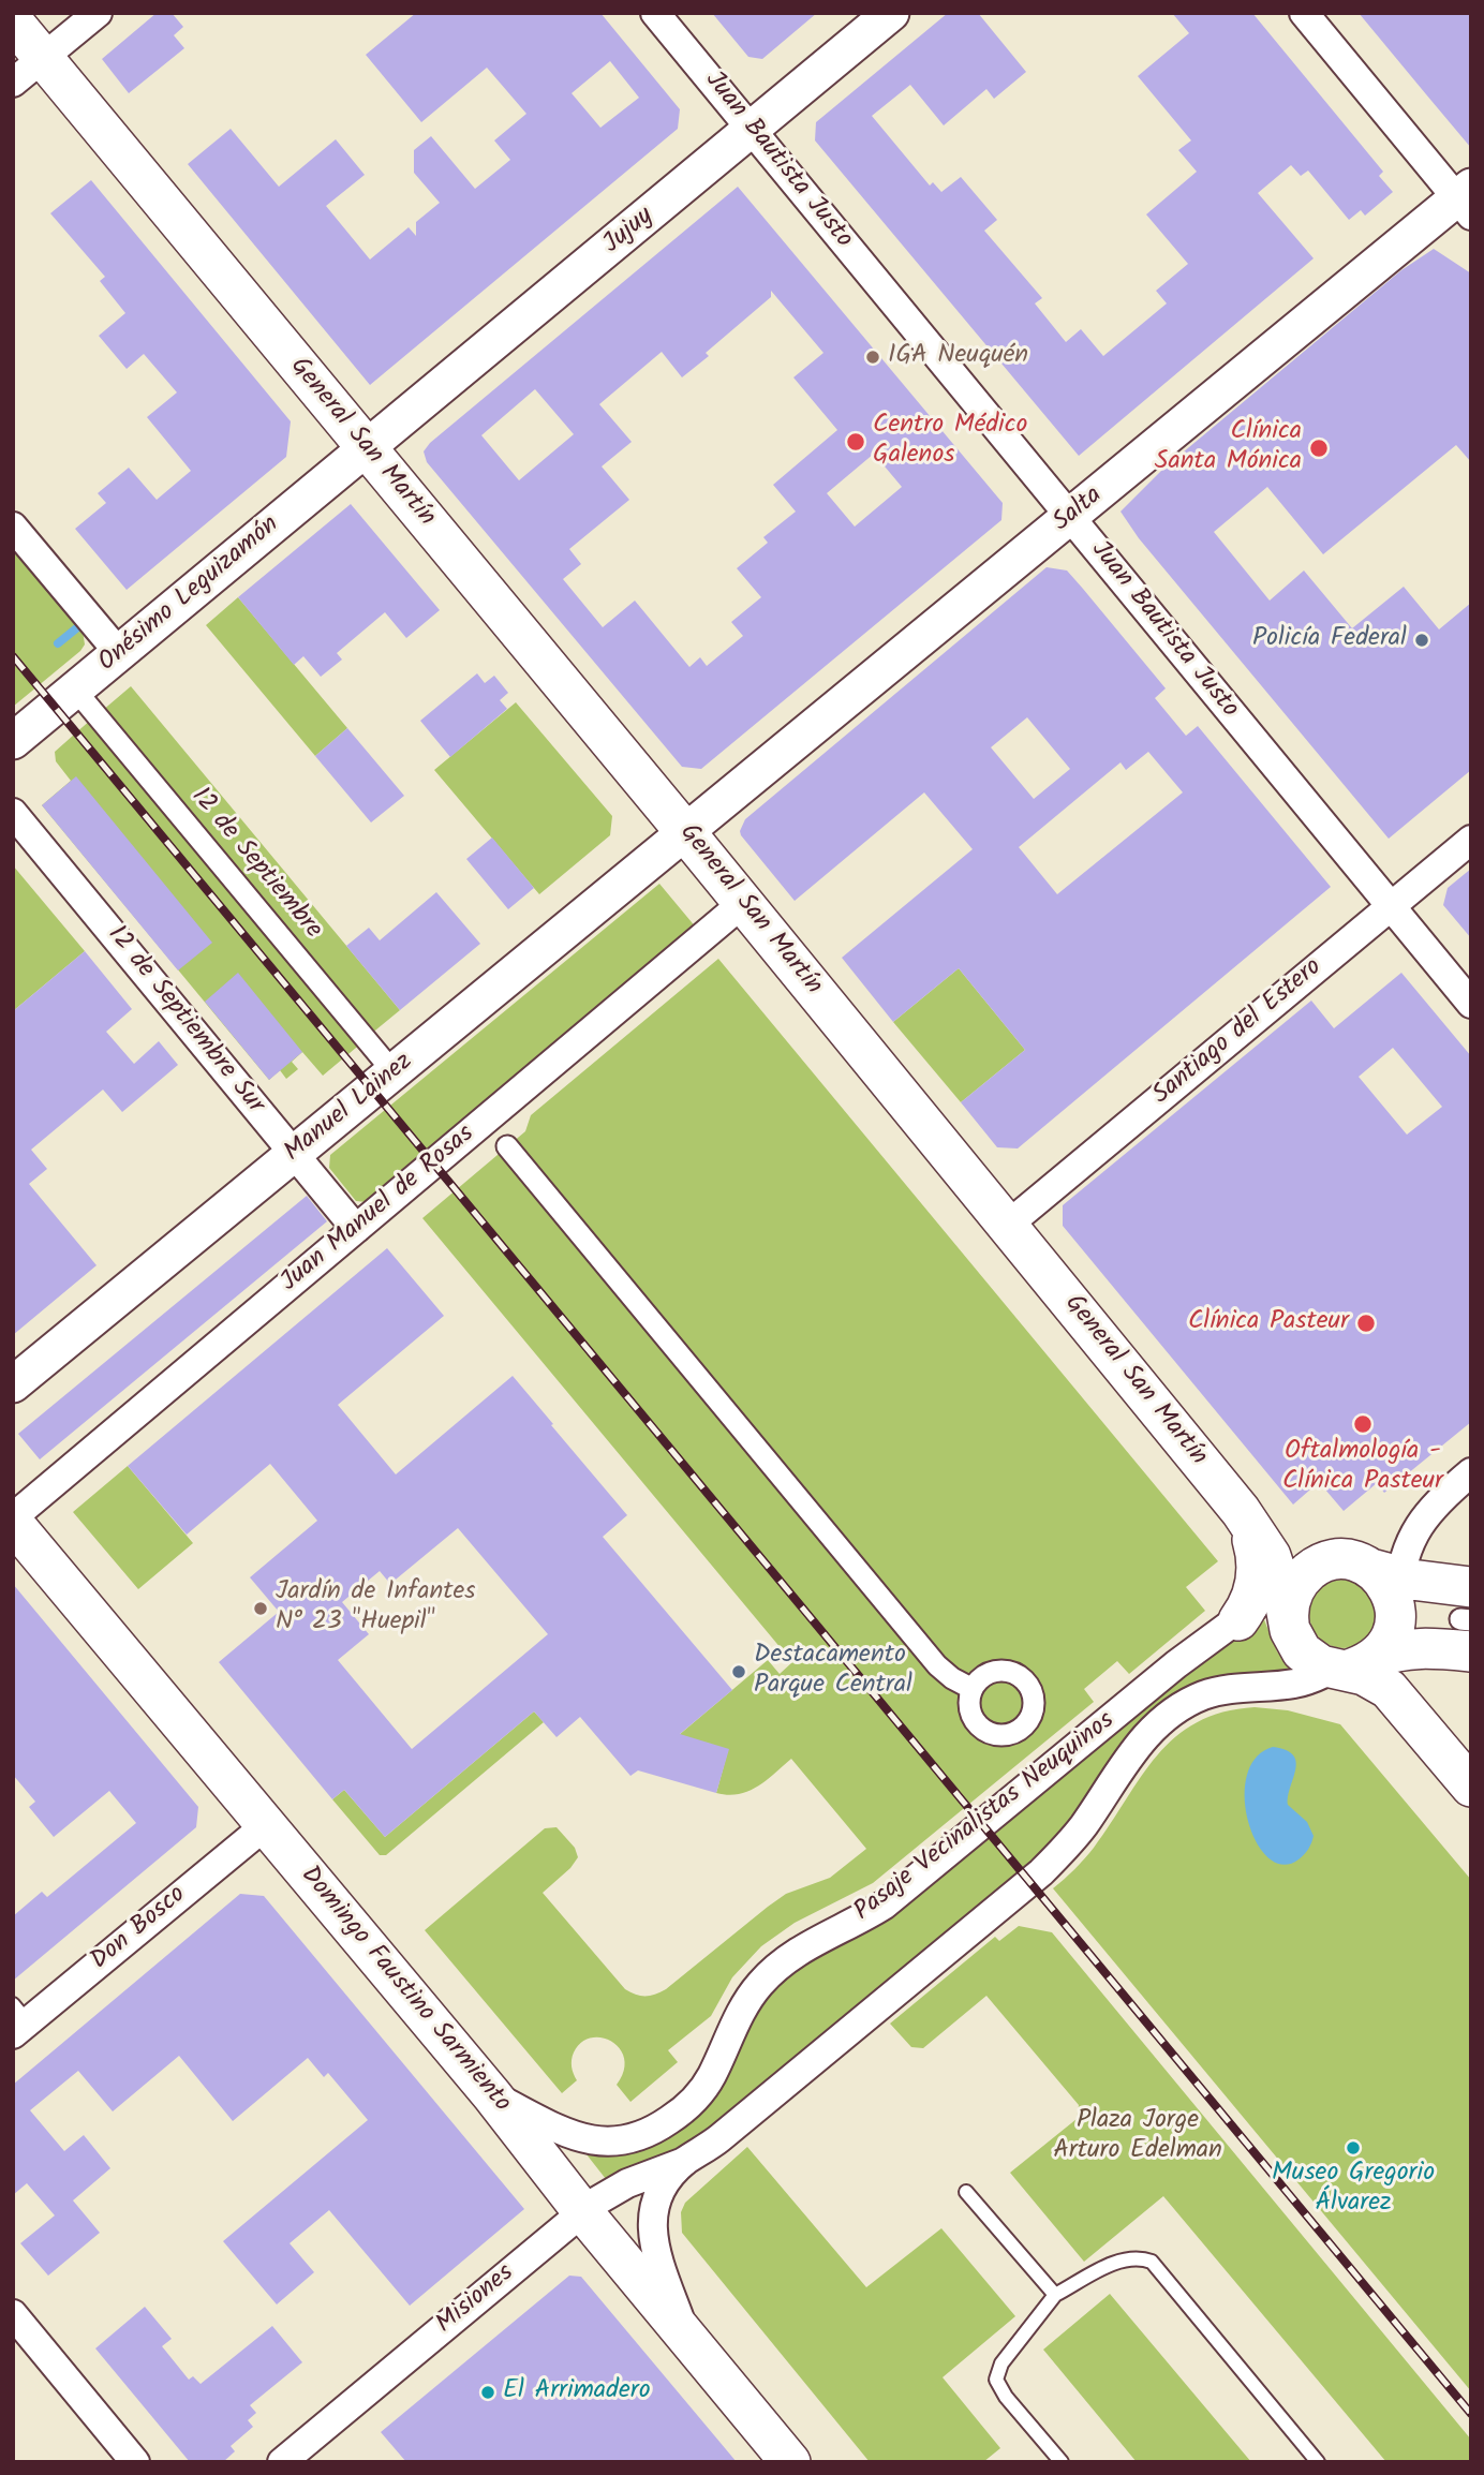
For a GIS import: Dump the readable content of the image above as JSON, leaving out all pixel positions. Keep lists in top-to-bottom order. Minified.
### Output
{"streets":{"main road":["General San Martín","Domingo Faustino Sarmiento"],"street":["Juan Bautista Justo","Jujuy","Salta","Onésimo Leguizamón","12 de Septiembre","12 de Septiembre Sur","Santiago del Estero","Manuel Lainez","Juan Manuel de Rosas","Pasaje Vecinalistas Neuquinos","Don Bosco","Misiones"]},"crossings":[["Juan Bautista Justo","Jujuy"],["Juan Bautista Justo","Salta"],["Juan Bautista Justo","Santiago del Estero"],["Jujuy","General San Martín"],["Jujuy","Onésimo Leguizamón"],["General San Martín","Salta"],["General San Martín","Onésimo Leguizamón"],["General San Martín","Santiago del Estero"],["General San Martín","Manuel Lainez"],["General San Martín","Juan Manuel de Rosas"],["General San Martín","Pasaje Vecinalistas Neuquinos"],["Salta","Manuel Lainez"],["Onésimo Leguizamón","12 de Septiembre"],["12 de Septiembre","Manuel Lainez"],["12 de Septiembre Sur","Manuel Lainez"],["12 de Septiembre Sur","Juan Manuel de Rosas"],["Juan Manuel de Rosas","Domingo Faustino Sarmiento"],["Pasaje Vecinalistas Neuquinos","Domingo Faustino Sarmiento"],["Pasaje Vecinalistas Neuquinos","Misiones"],["Don Bosco","Domingo Faustino Sarmiento"],["Domingo Faustino Sarmiento","Misiones"]],"parks":["Plaza Jorge Arturo Edelman"],"places":["IGA Neuquén","Centro Médico Galenos","Clínica Santa Mónica","Policía Federal","Clínica Pasteur","Oftalmología - Clínica Pasteur","Jardín de Infantes N° 23 \"Huepil\"","Destacamento Parque Central","Museo Gregorio Álvarez","El Arrimadero"]}
